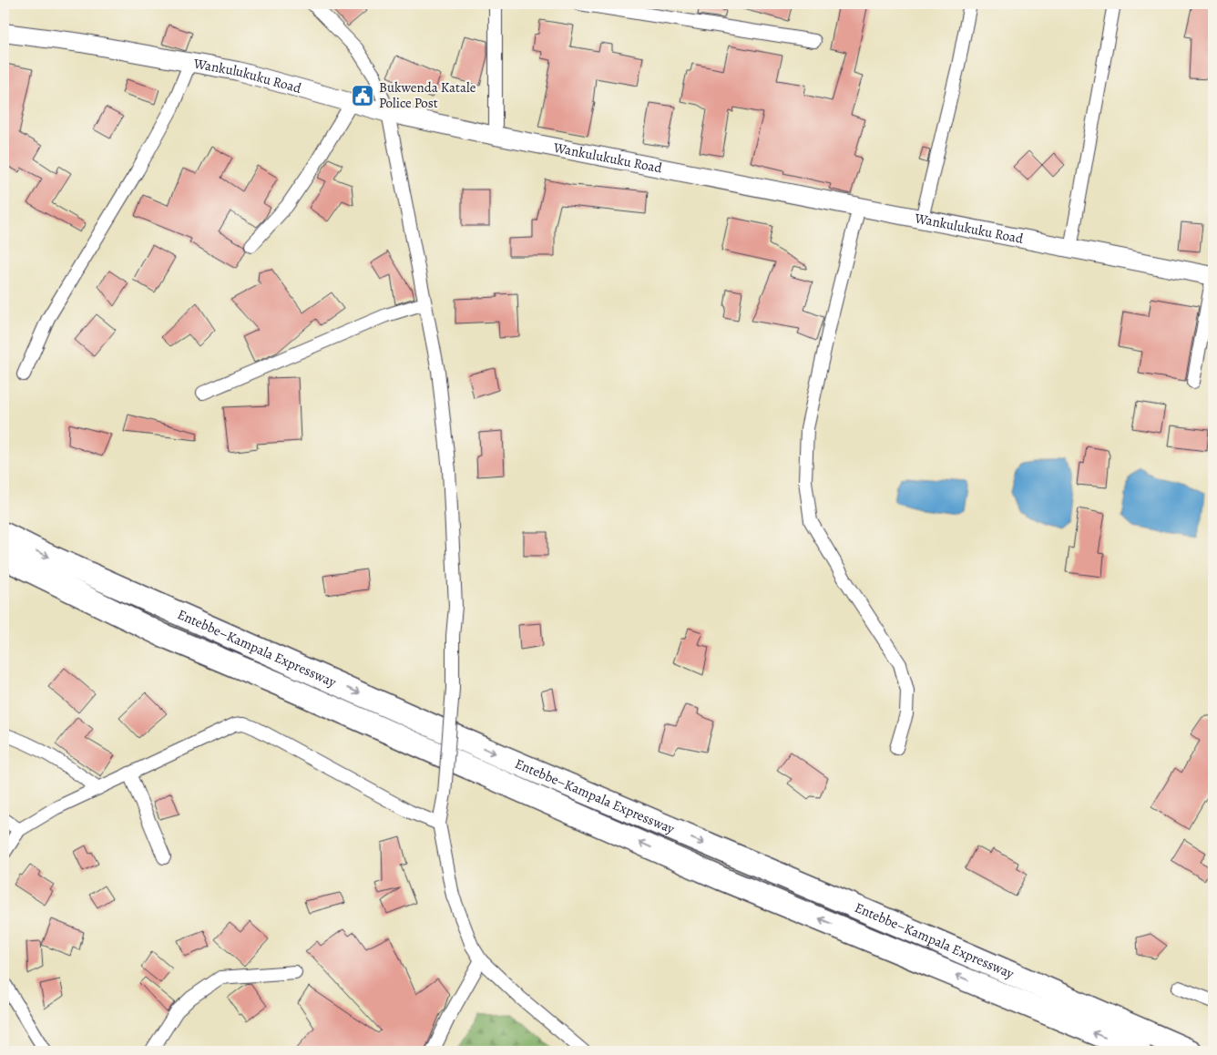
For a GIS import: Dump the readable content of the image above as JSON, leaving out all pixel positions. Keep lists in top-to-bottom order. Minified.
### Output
{"streets":{"highway":["Entebbe–Kampala Expressway"],"main road":["Wankulukuku Road"]},"places":{"public building":["Bukwenda Katale Police Post"]}}
